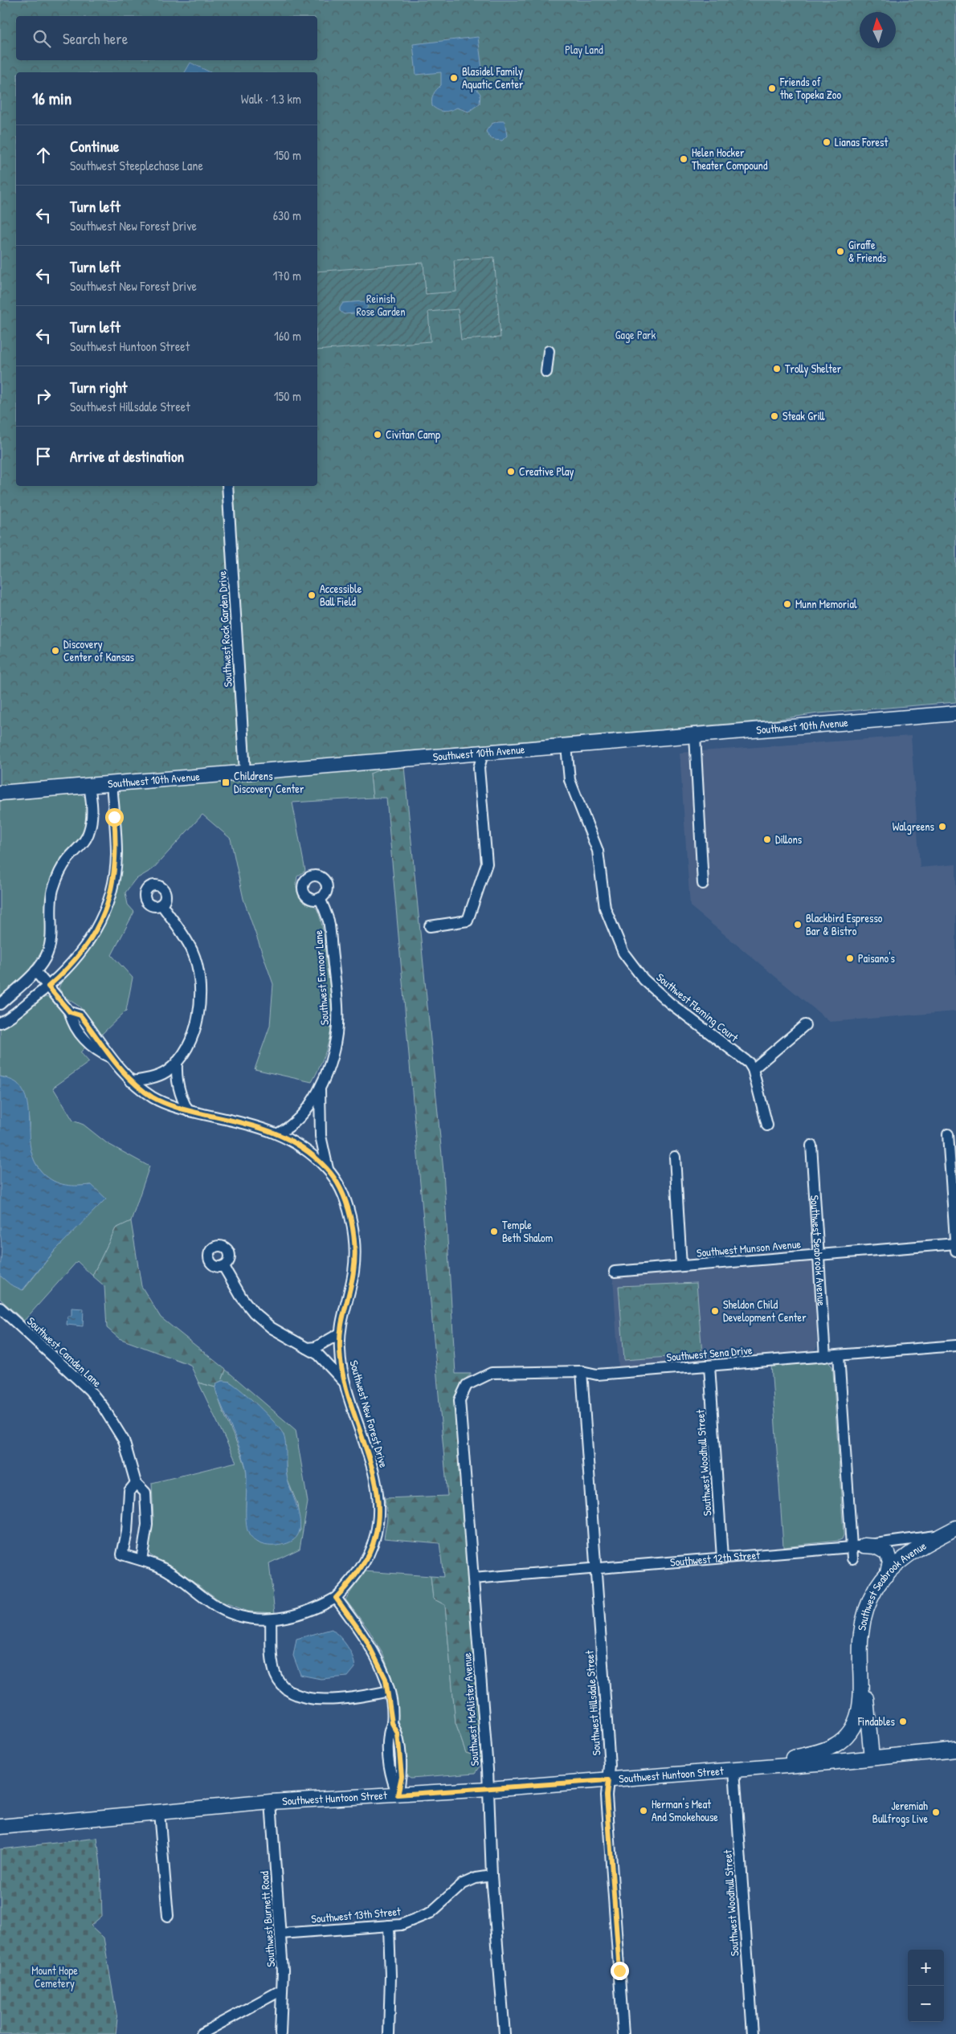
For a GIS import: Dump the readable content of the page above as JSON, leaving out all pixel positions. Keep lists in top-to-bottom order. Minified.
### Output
{"streets":{"main road":["Southwest 10th Avenue","Southwest Seabrook Avenue","Southwest Huntoon Street"],"street":["Southwest Rock Garden Drive","Southwest Exmoor Lane","Southwest Fleming Court","Southwest Munson Avenue","Southwest Camden Lane","Southwest Sena Drive","Southwest New Forest Drive","Southwest Woodhull Street","Southwest 12th Street","Southwest Hillsdale Street","Southwest McAlister Avenue","Southwest 13th Street","Southwest Burnett Road"]},"crossings":[["Southwest Rock Garden Drive","Southwest 10th Avenue"],["Southwest 10th Avenue","Southwest Fleming Court"],["Southwest Exmoor Lane","Southwest New Forest Drive"],["Southwest Munson Avenue","Southwest Seabrook Avenue"],["Southwest Seabrook Avenue","Southwest Sena Drive"],["Southwest Seabrook Avenue","Southwest 12th Street"],["Southwest Seabrook Avenue","Southwest Huntoon Street"],["Southwest Sena Drive","Southwest Woodhull Street"],["Southwest Sena Drive","Southwest Hillsdale Street"],["Southwest Sena Drive","Southwest McAlister Avenue"],["Southwest Woodhull Street","Southwest 12th Street"],["Southwest Woodhull Street","Southwest Huntoon Street"],["Southwest 12th Street","Southwest Hillsdale Street"],["Southwest 12th Street","Southwest McAlister Avenue"],["Southwest Hillsdale Street","Southwest Huntoon Street"],["Southwest McAlister Avenue","Southwest Huntoon Street"],["Southwest McAlister Avenue","Southwest 13th Street"],["Southwest Huntoon Street","Southwest Burnett Road"],["Southwest 13th Street","Southwest Burnett Road"]],"parks":["Play Land","Reinish Rose Garden","Gage Park","Mount Hope Cemetery"],"places":{"other":["Blasidel Family Aquatic Center","Friends of the Topeka Zoo","Lianas Forest","Helen Hocker Theater Compound","Giraffe & Friends","Trolly Shelter","Steak Grill","Civitan Camp","Creative Play","Accessible Ball Field","Munn Memorial","Discovery Center of Kansas","Walgreens","Dillons","Blackbird Espresso Bar & Bistro","Paisano's","Temple Beth Shalom","Sheldon Child Development Center","Findables","Herman's Meat And Smokehouse","Jeremiah Bullfrogs Live"],"transit":["Childrens Discovery Center"]},"north":"top","page":{"search":"Search here","heading":["16 min","Walk · 1.3 km"],"list":[["Continue","Southwest Steeplechase Lane","150 m"],["Turn left","Southwest New Forest Drive","630 m"],["Turn left","Southwest New Forest Drive","170 m"],["Turn left","Southwest Huntoon Street","160 m"],["Turn right","Southwest Hillsdale Street","150 m"],"Arrive at destination"],"map_buttons":["+","−"]}}
